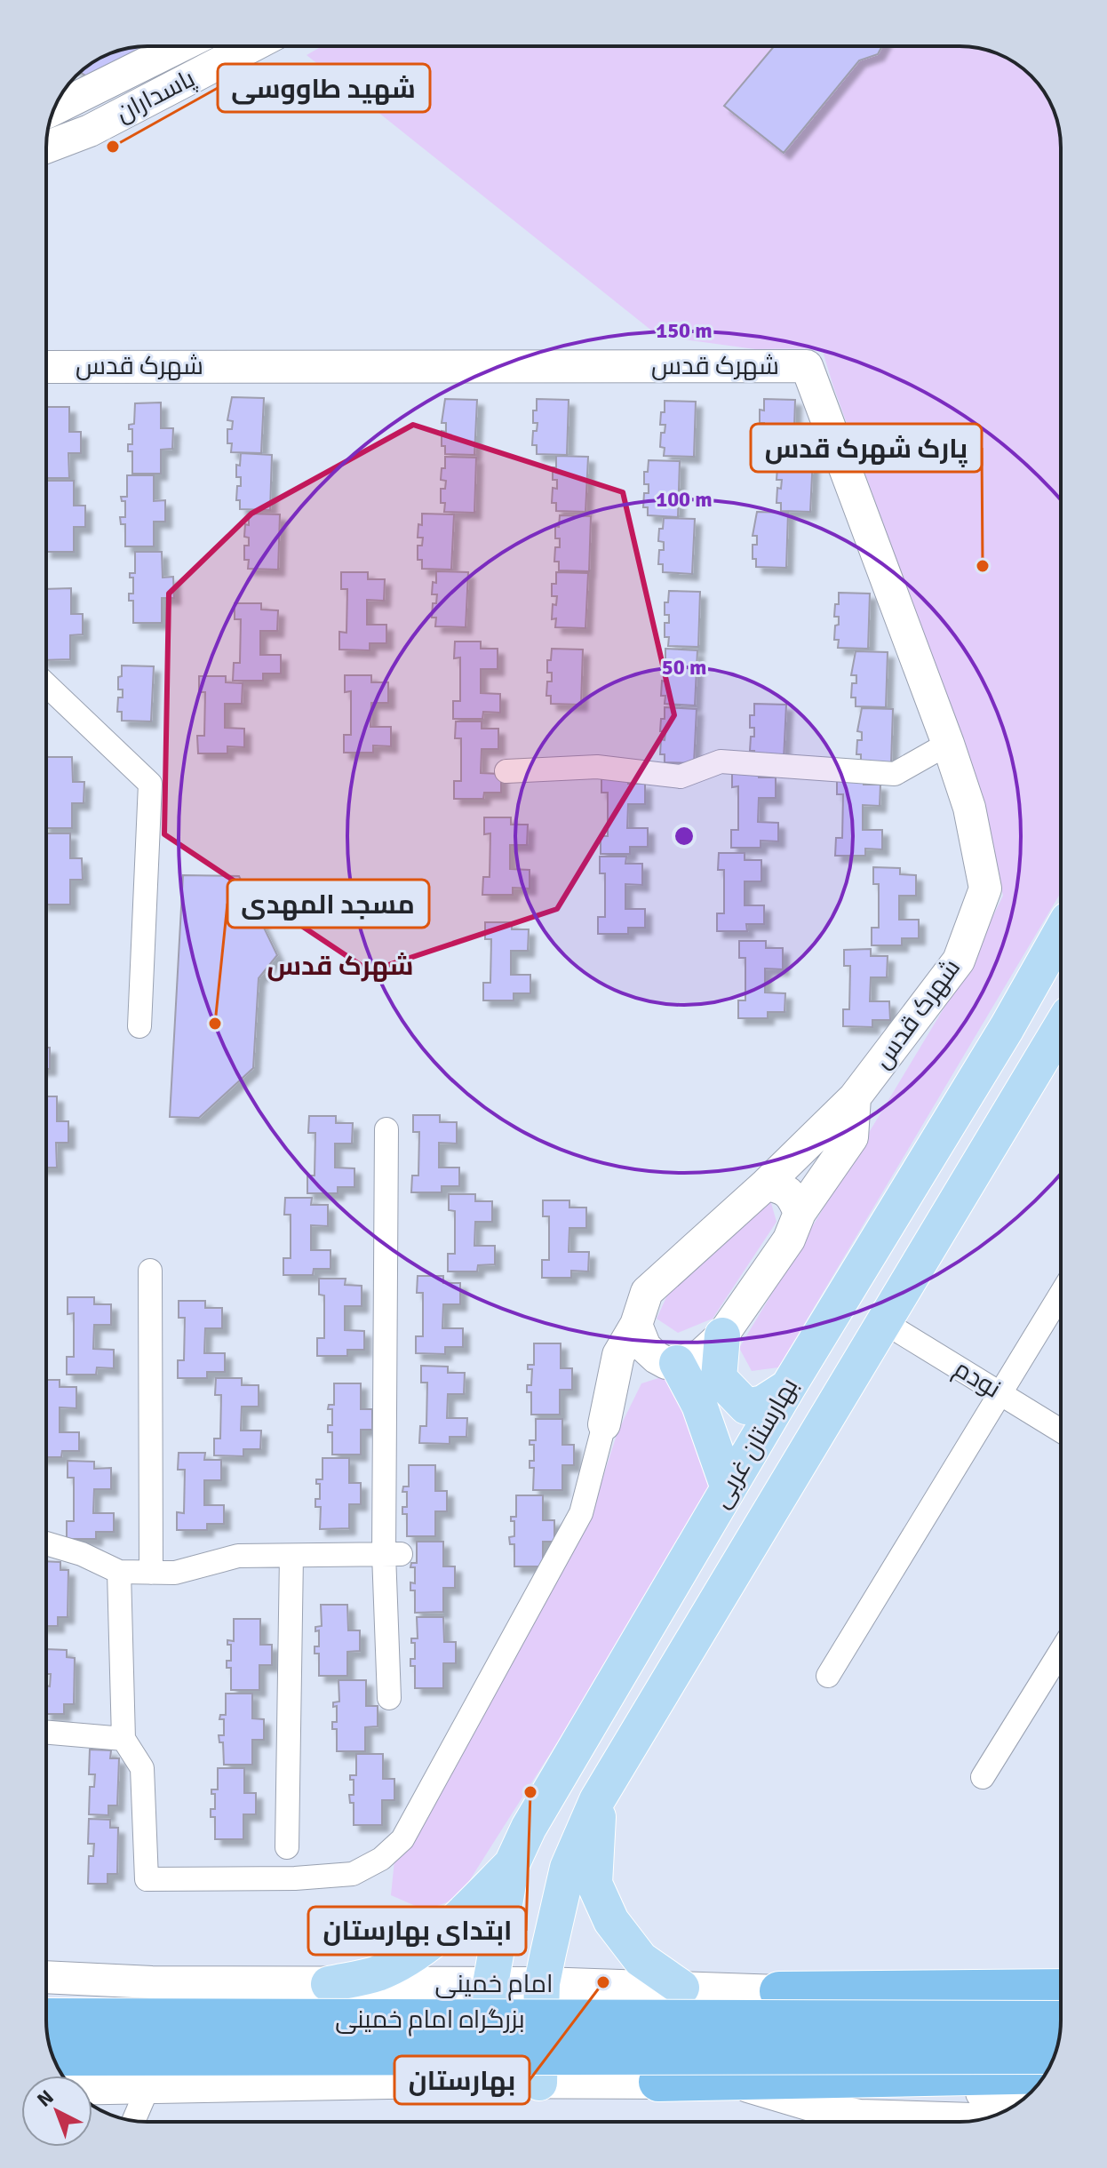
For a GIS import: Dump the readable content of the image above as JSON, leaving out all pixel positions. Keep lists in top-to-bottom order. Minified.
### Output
{"streets":{"highway":["بزرگراه امام خمینی"],"main road":["بهارستان غربی"],"street":["پاسداران","شهرک قدس","نودم","امام خمینی"]},"crossings":[["نودم","بهارستان غربی"],["بهارستان غربی","امام خمینی"]],"districts":["شهرک قدس"],"places":["شهید طاووسی","پارک شهرک قدس","مسجد المهدی","ابتدای بهارستان","بهارستان"],"north":"top left","rings":["150 m","100 m","50 m"]}
